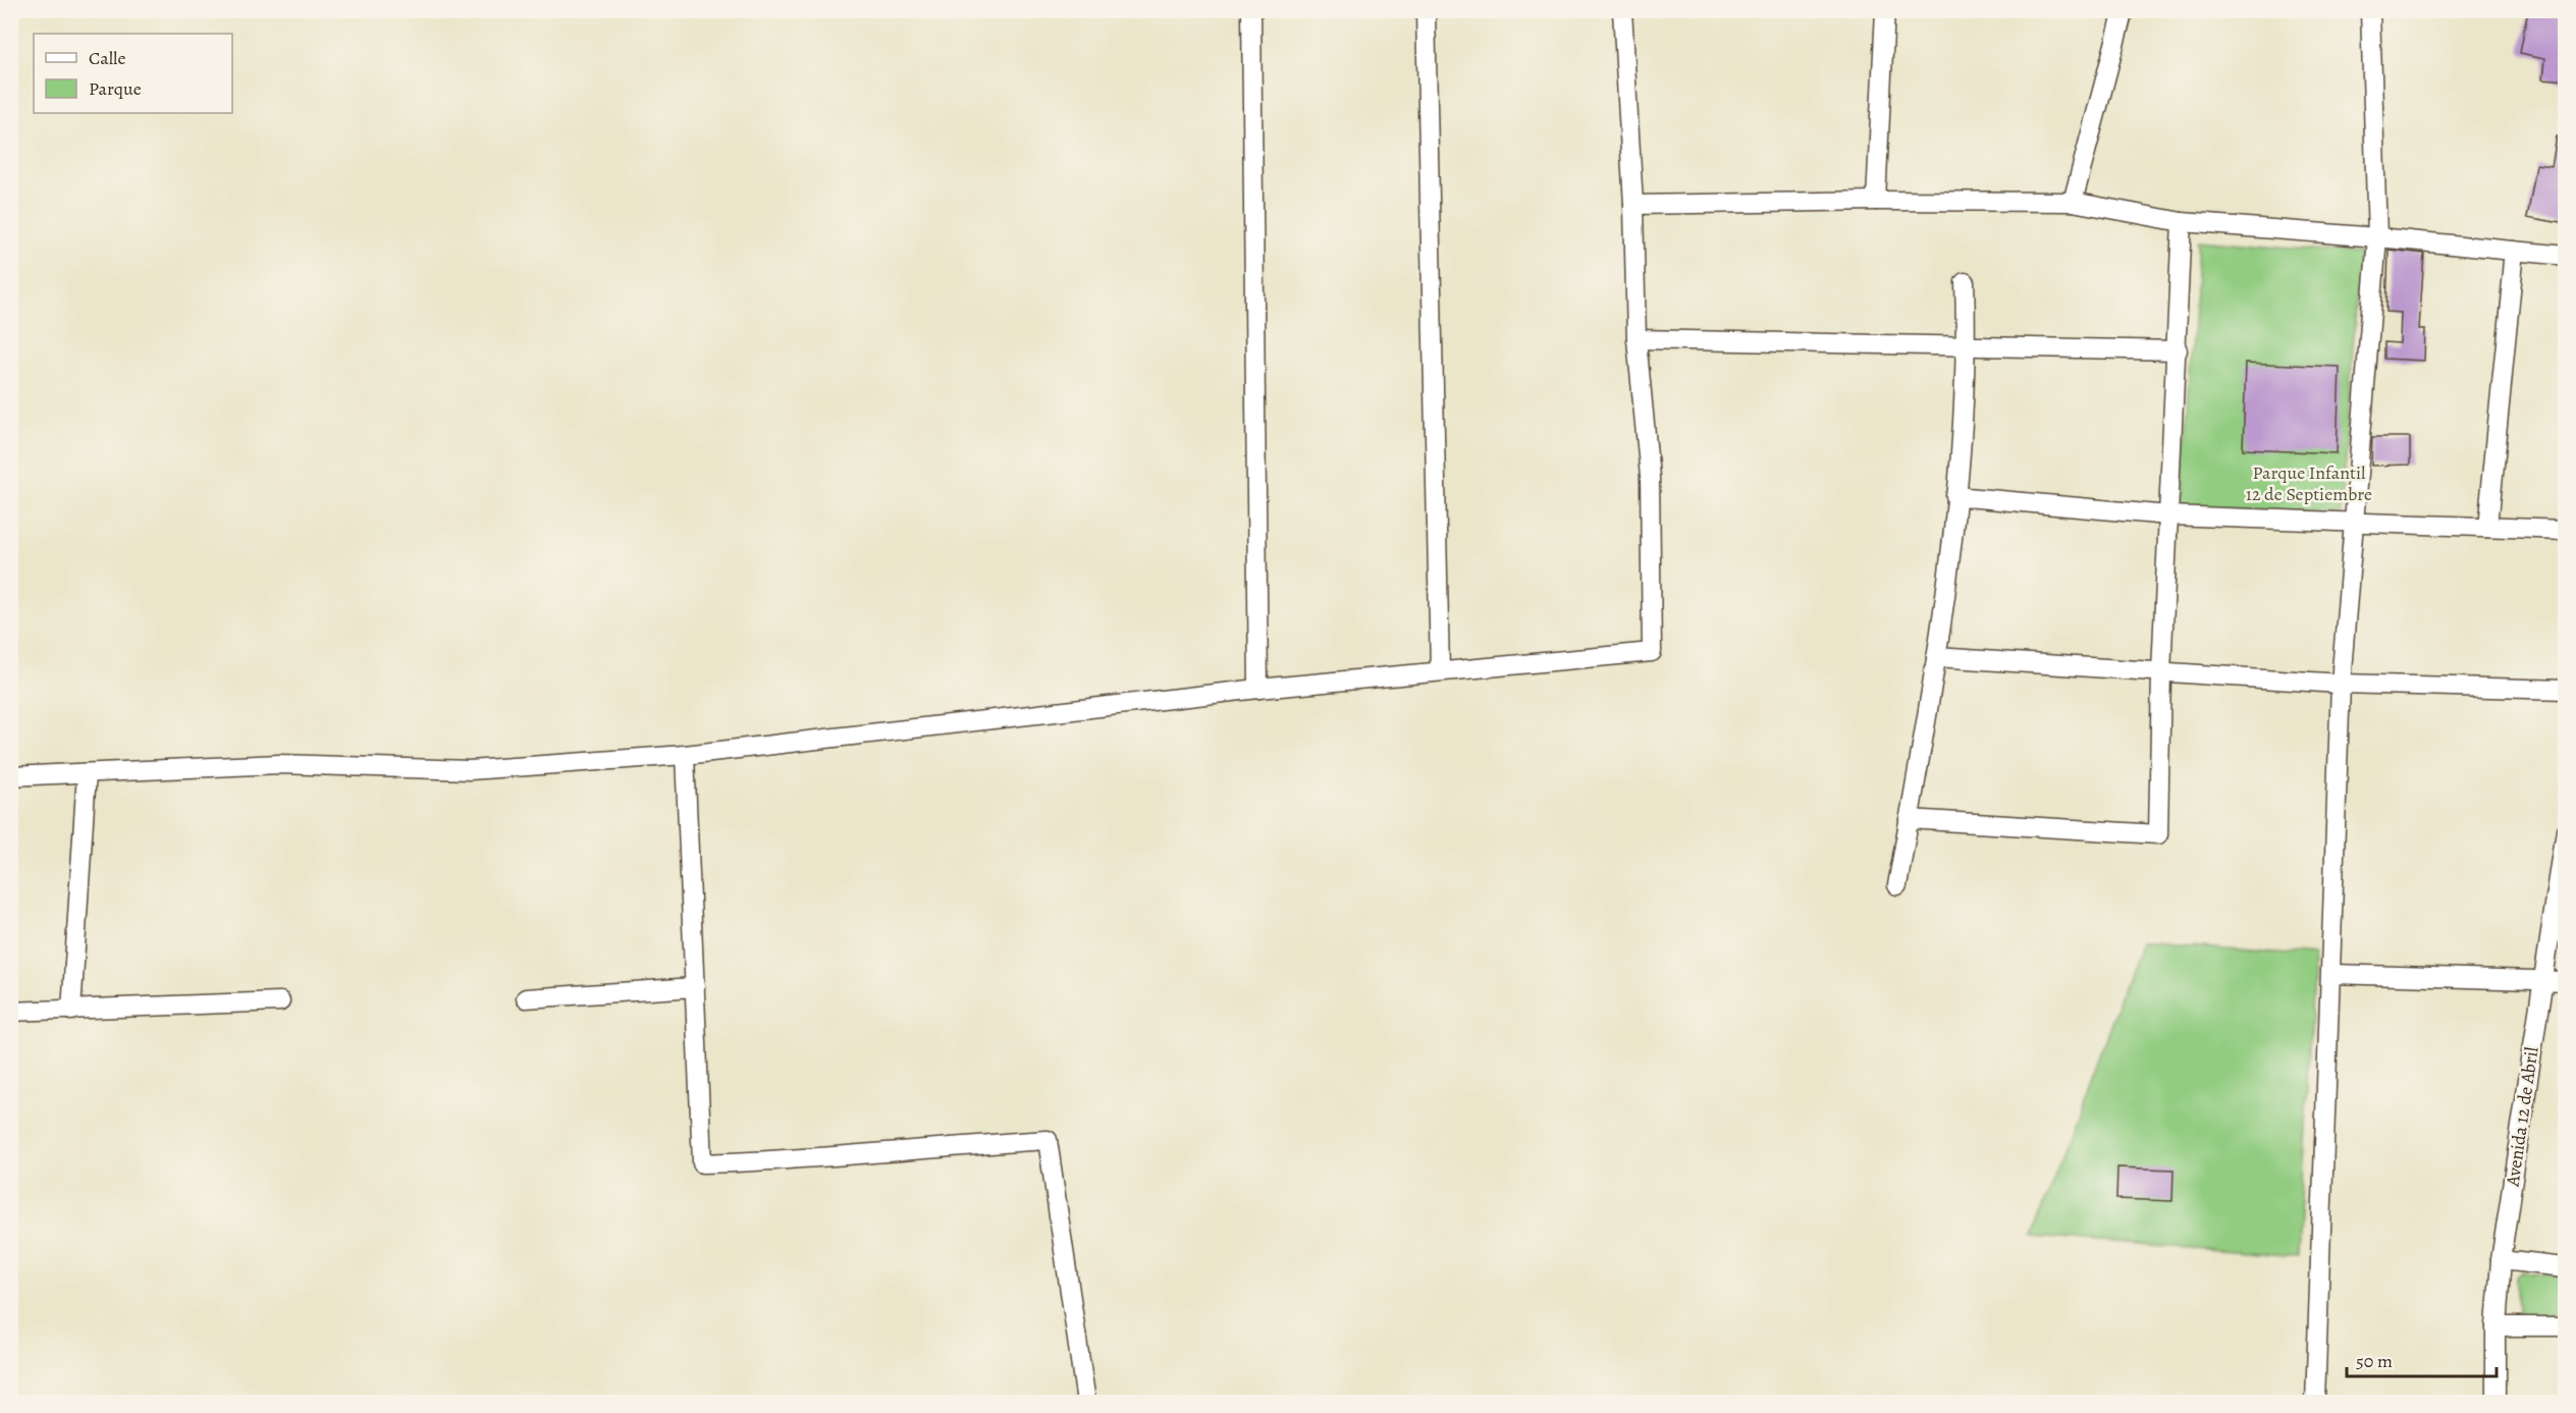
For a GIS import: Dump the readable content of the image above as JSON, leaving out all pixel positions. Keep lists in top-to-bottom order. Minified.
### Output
{"streets":{"street":["Avenida 12 de Abril"]},"parks":["Parque Infantil 12 de Septiembre"],"legend":["Calle","Parque"],"scale_bar":"50 m"}
